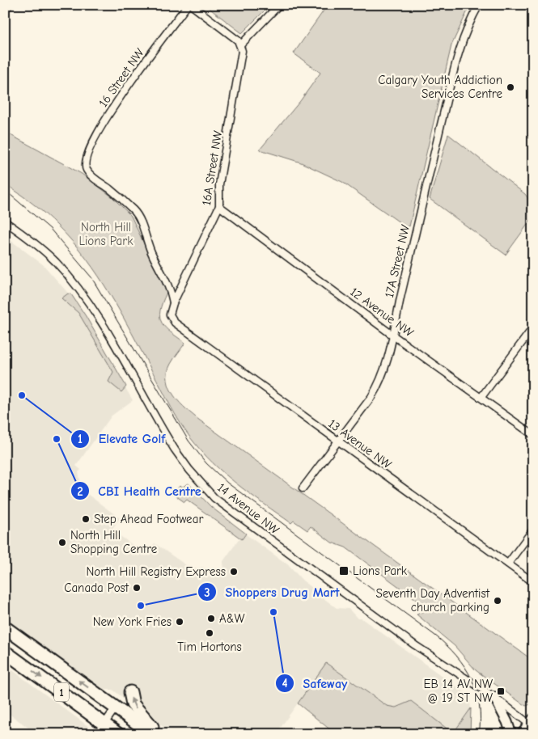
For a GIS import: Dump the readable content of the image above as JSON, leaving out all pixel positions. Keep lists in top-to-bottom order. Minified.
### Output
{"streets":{"highway":["1"],"street":["16 Street NW","16A Street NW","17A Street NW","12 Avenue NW","13 Avenue NW","14 Avenue NW"]},"crossings":[["16 Street NW","16A Street NW"],["16A Street NW","12 Avenue NW"],["16A Street NW","13 Avenue NW"],["17A Street NW","12 Avenue NW"],["17A Street NW","13 Avenue NW"]],"parks":["North Hill Lions Park"],"places":{"other":["Calgary Youth Addiction Services Centre","Elevate Golf","CBI Health Centre","Step Ahead Footwear","North Hill Shopping Centre","North Hill Registry Express","Canada Post","Seventh Day Adventist church parking","Shoppers Drug Mart","Safeway","A&W","New York Fries","Tim Hortons"],"transit":["Lions Park","EB 14 AV NW @ 19 ST NW"]}}
